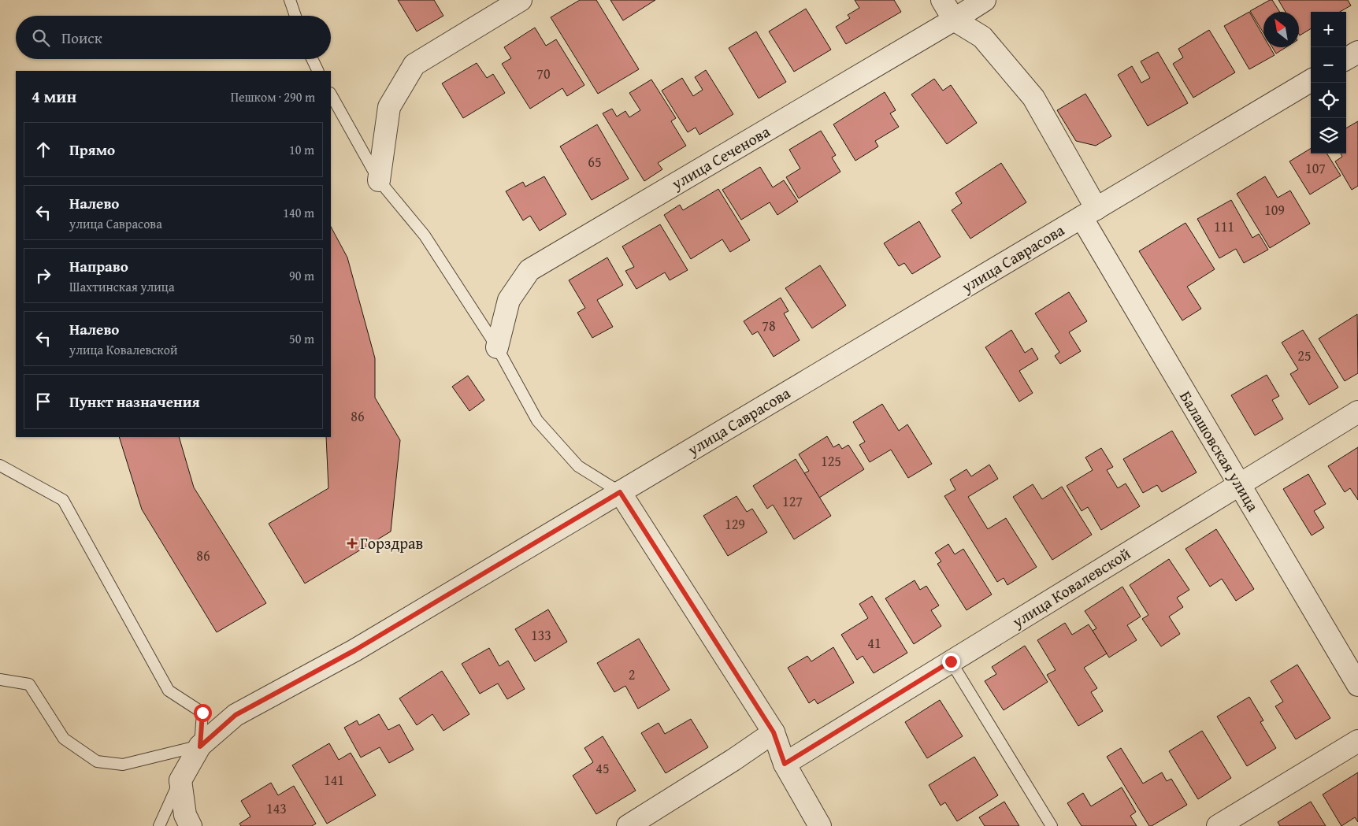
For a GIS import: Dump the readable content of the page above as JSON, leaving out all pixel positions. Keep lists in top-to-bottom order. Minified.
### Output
{"streets":{"street":["улица Сеченова","улица Саврасова","Балашовская улица","улица Ковалевской"]},"crossings":[["улица Сеченова","Балашовская улица"],["улица Саврасова","Балашовская улица"],["Балашовская улица","улица Ковалевской"]],"places":{"health":["Горздрав"]},"house_numbers":["70","65","107","109","111","78","25","86","125","127","129","86","133","41","2","45","141","143"],"north":"top left","page":{"map_buttons":["+","−"],"search":"Поиск","heading":["4 мин","Пешком · 290 m"],"list":[["Прямо","10 m"],["Налево","улица Саврасова","140 m"],["Направо","Шахтинская улица","90 m"],["Налево","улица Ковалевской","50 m"],"Пункт назначения"]}}
